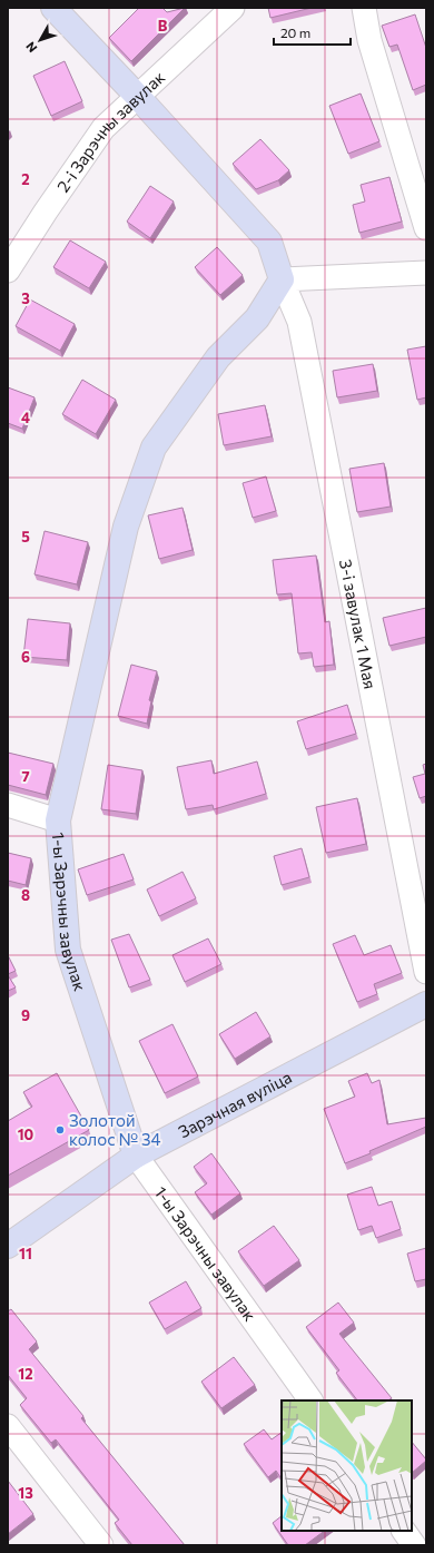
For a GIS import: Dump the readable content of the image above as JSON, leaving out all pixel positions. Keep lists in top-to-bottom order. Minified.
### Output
{"streets":{"street":["2-і Зарэчны завулак","3-і завулак 1 Мая","1-ы Зарэчны завулак","Зарэчная вуліца"]},"crossings":[["3-і завулак 1 Мая","1-ы Зарэчны завулак"],["1-ы Зарэчны завулак","Зарэчная вуліца"]],"places":["Золотой колос № 34"],"scale_bar":"20 m","north":"bottom left","grid":{"columns":["B"],"rows":["2","3","4","5","6","7","8","9","10","11","12","13"]}}
